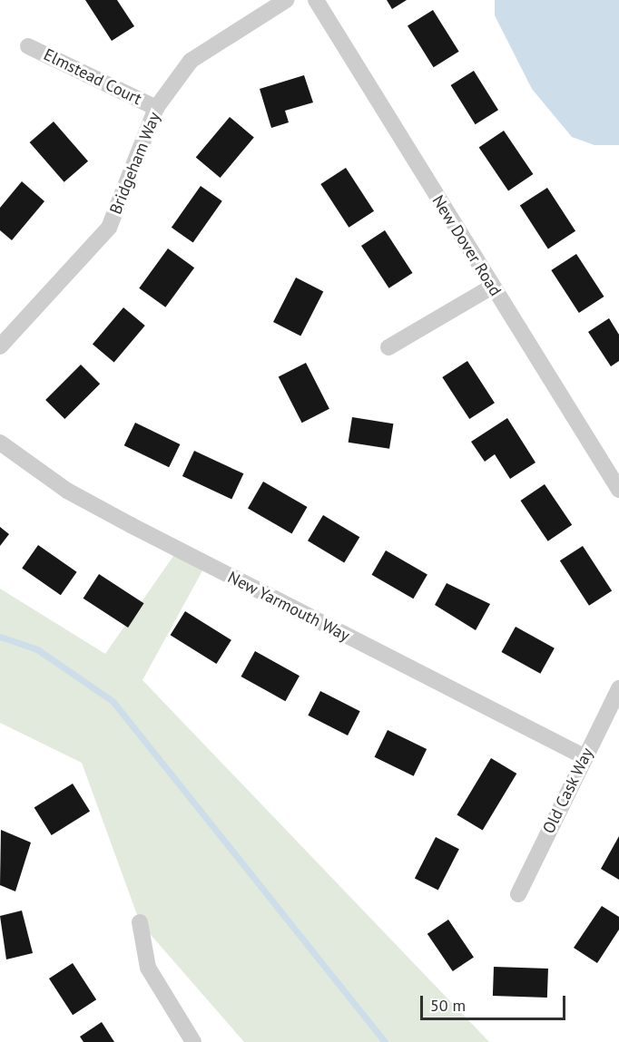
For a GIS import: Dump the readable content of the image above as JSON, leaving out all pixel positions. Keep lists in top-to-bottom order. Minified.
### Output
{"streets":{"street":["Elmstead Court","Bridgeham Way","New Dover Road","New Yarmouth Way","Old Cask Way"]},"crossings":[["Elmstead Court","Bridgeham Way"],["New Yarmouth Way","Old Cask Way"]],"scale_bar":"50 m"}
